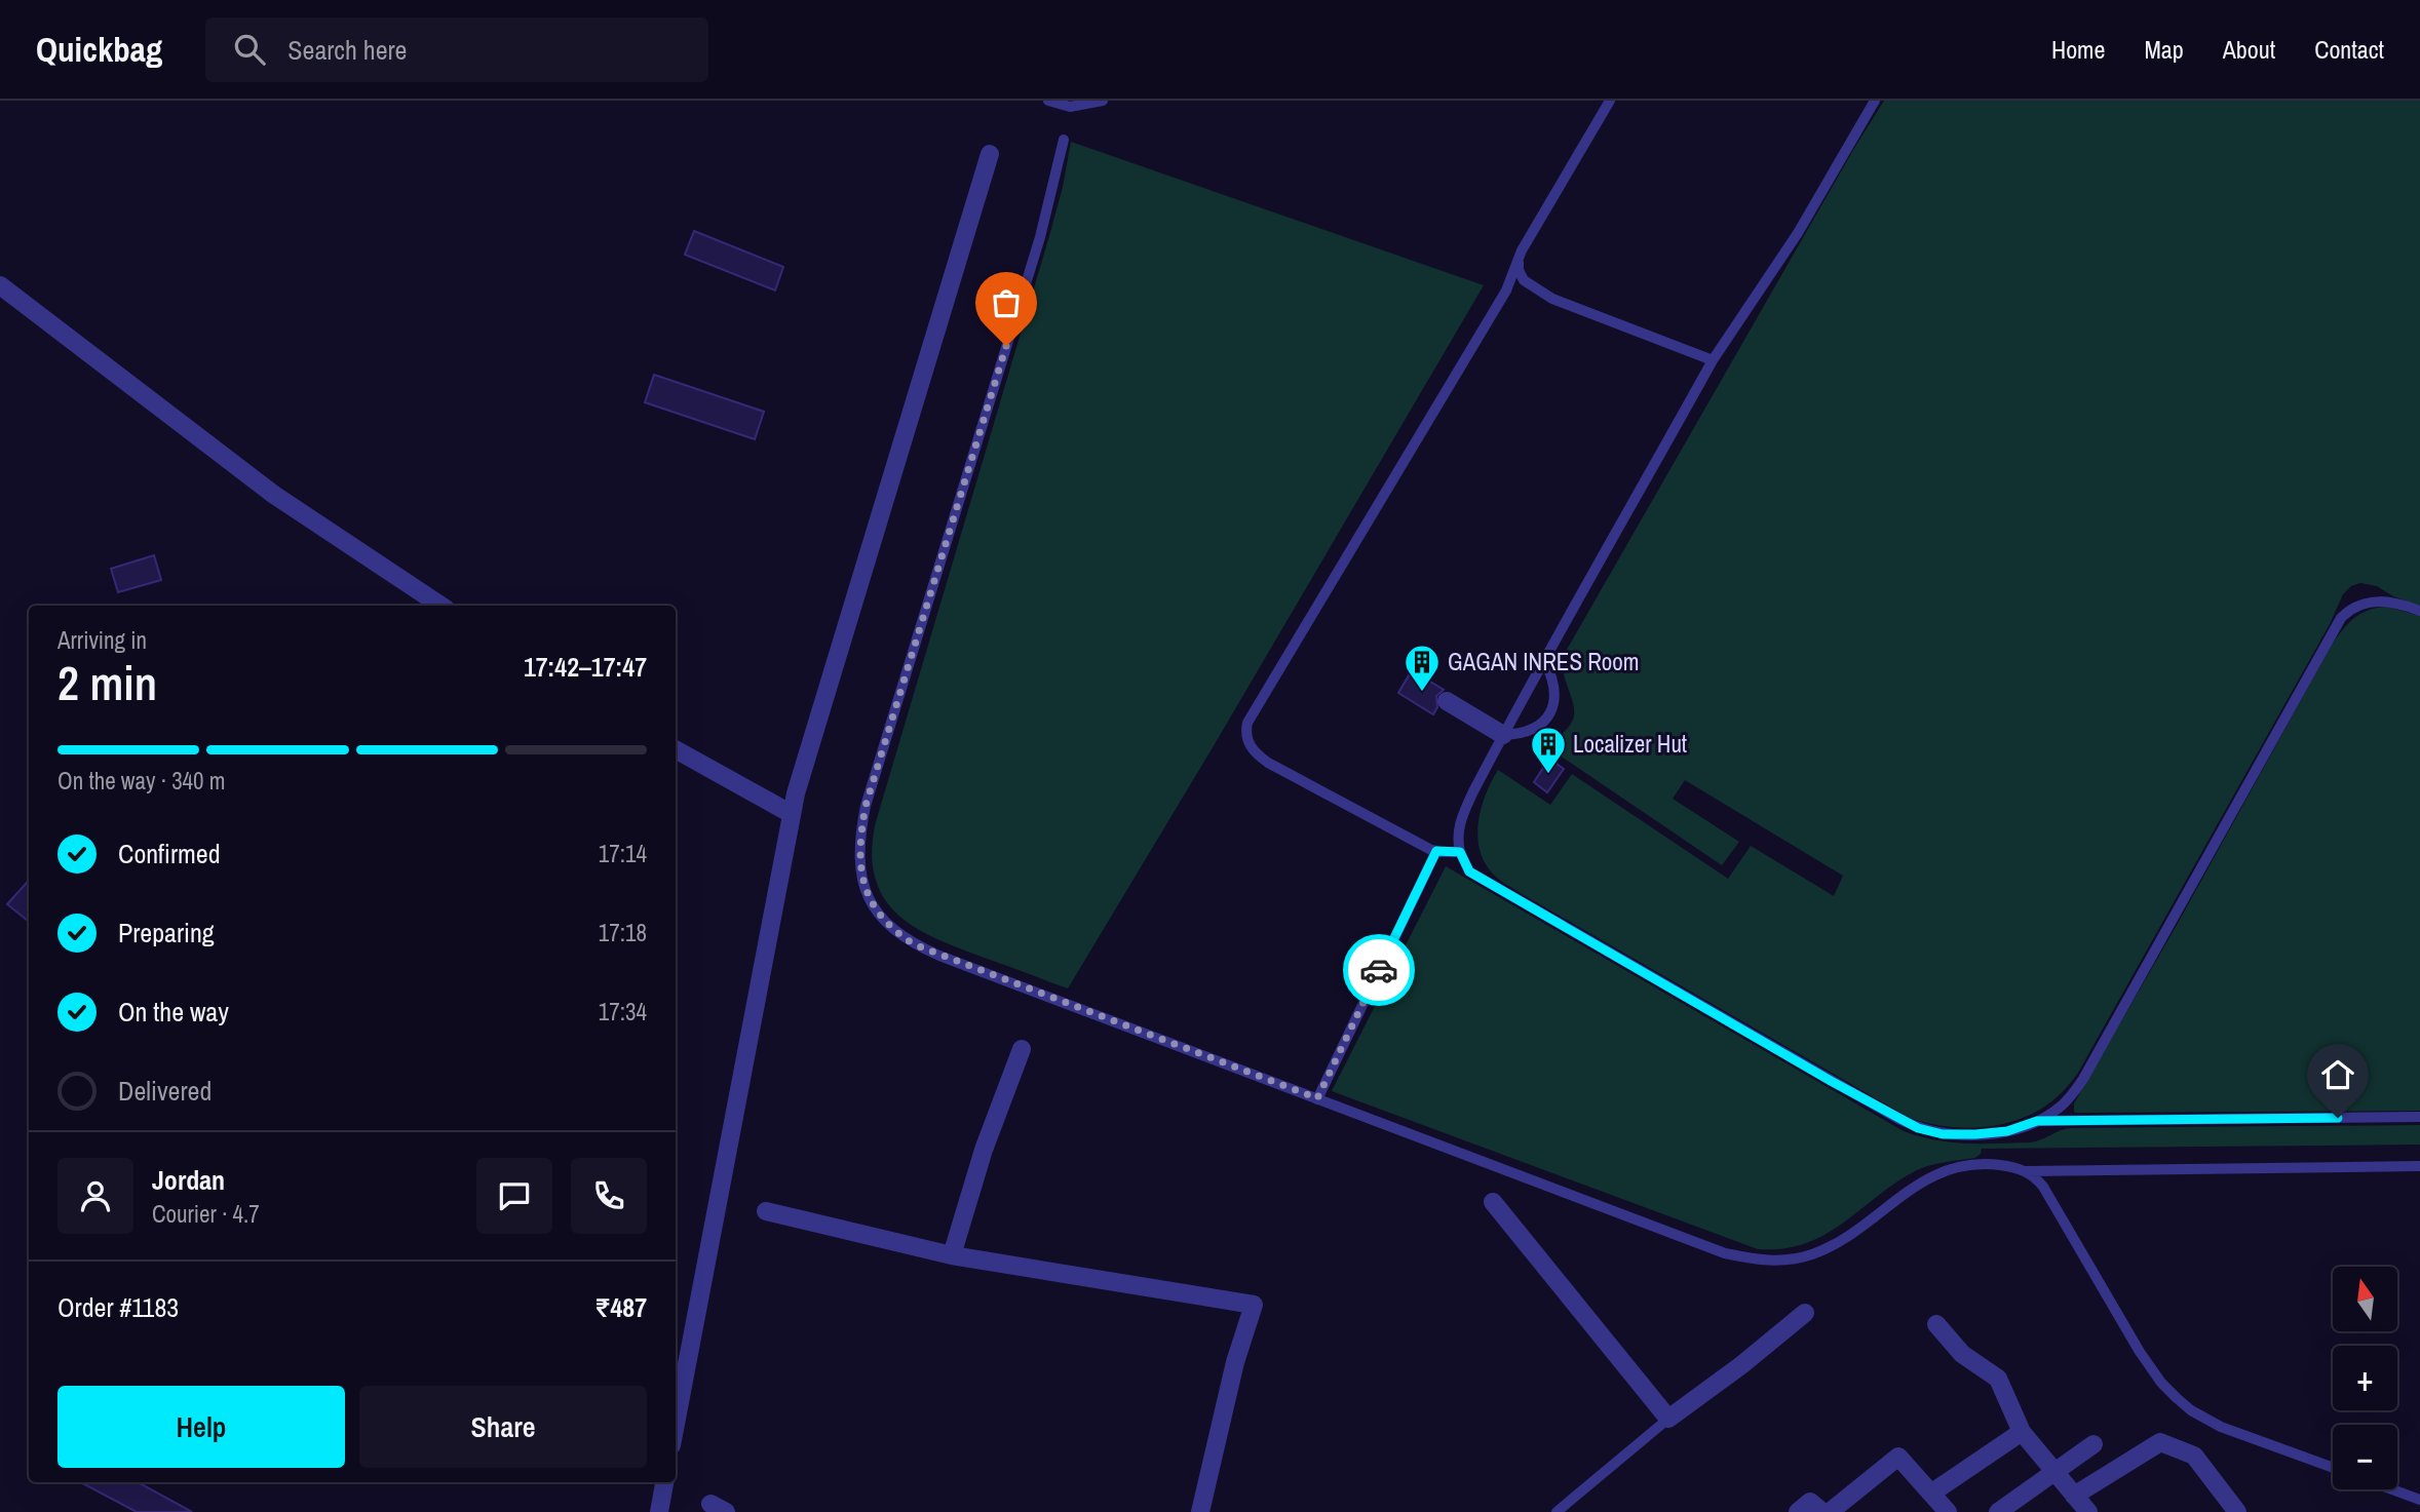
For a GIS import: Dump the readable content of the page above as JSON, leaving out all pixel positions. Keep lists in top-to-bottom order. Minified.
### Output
{"places":{"building":["GAGAN INRES Room","Localizer Hut"]},"north":"top","page":{"header":"Quickbag","search":"Search here","nav":["Home","Map","About","Contact"],"heading":["2 min","Arriving in","17:42–17:47"],"panel":["Jordan","Courier · 4.7","Order #1183","₹487"],"bar":"On the way · 340 m","list":[["Confirmed","17:14"],["Preparing","17:18"],["On the way","17:34"],"Delivered"],"map_buttons":["+","−"],"buttons":["Help","Share"]}}
